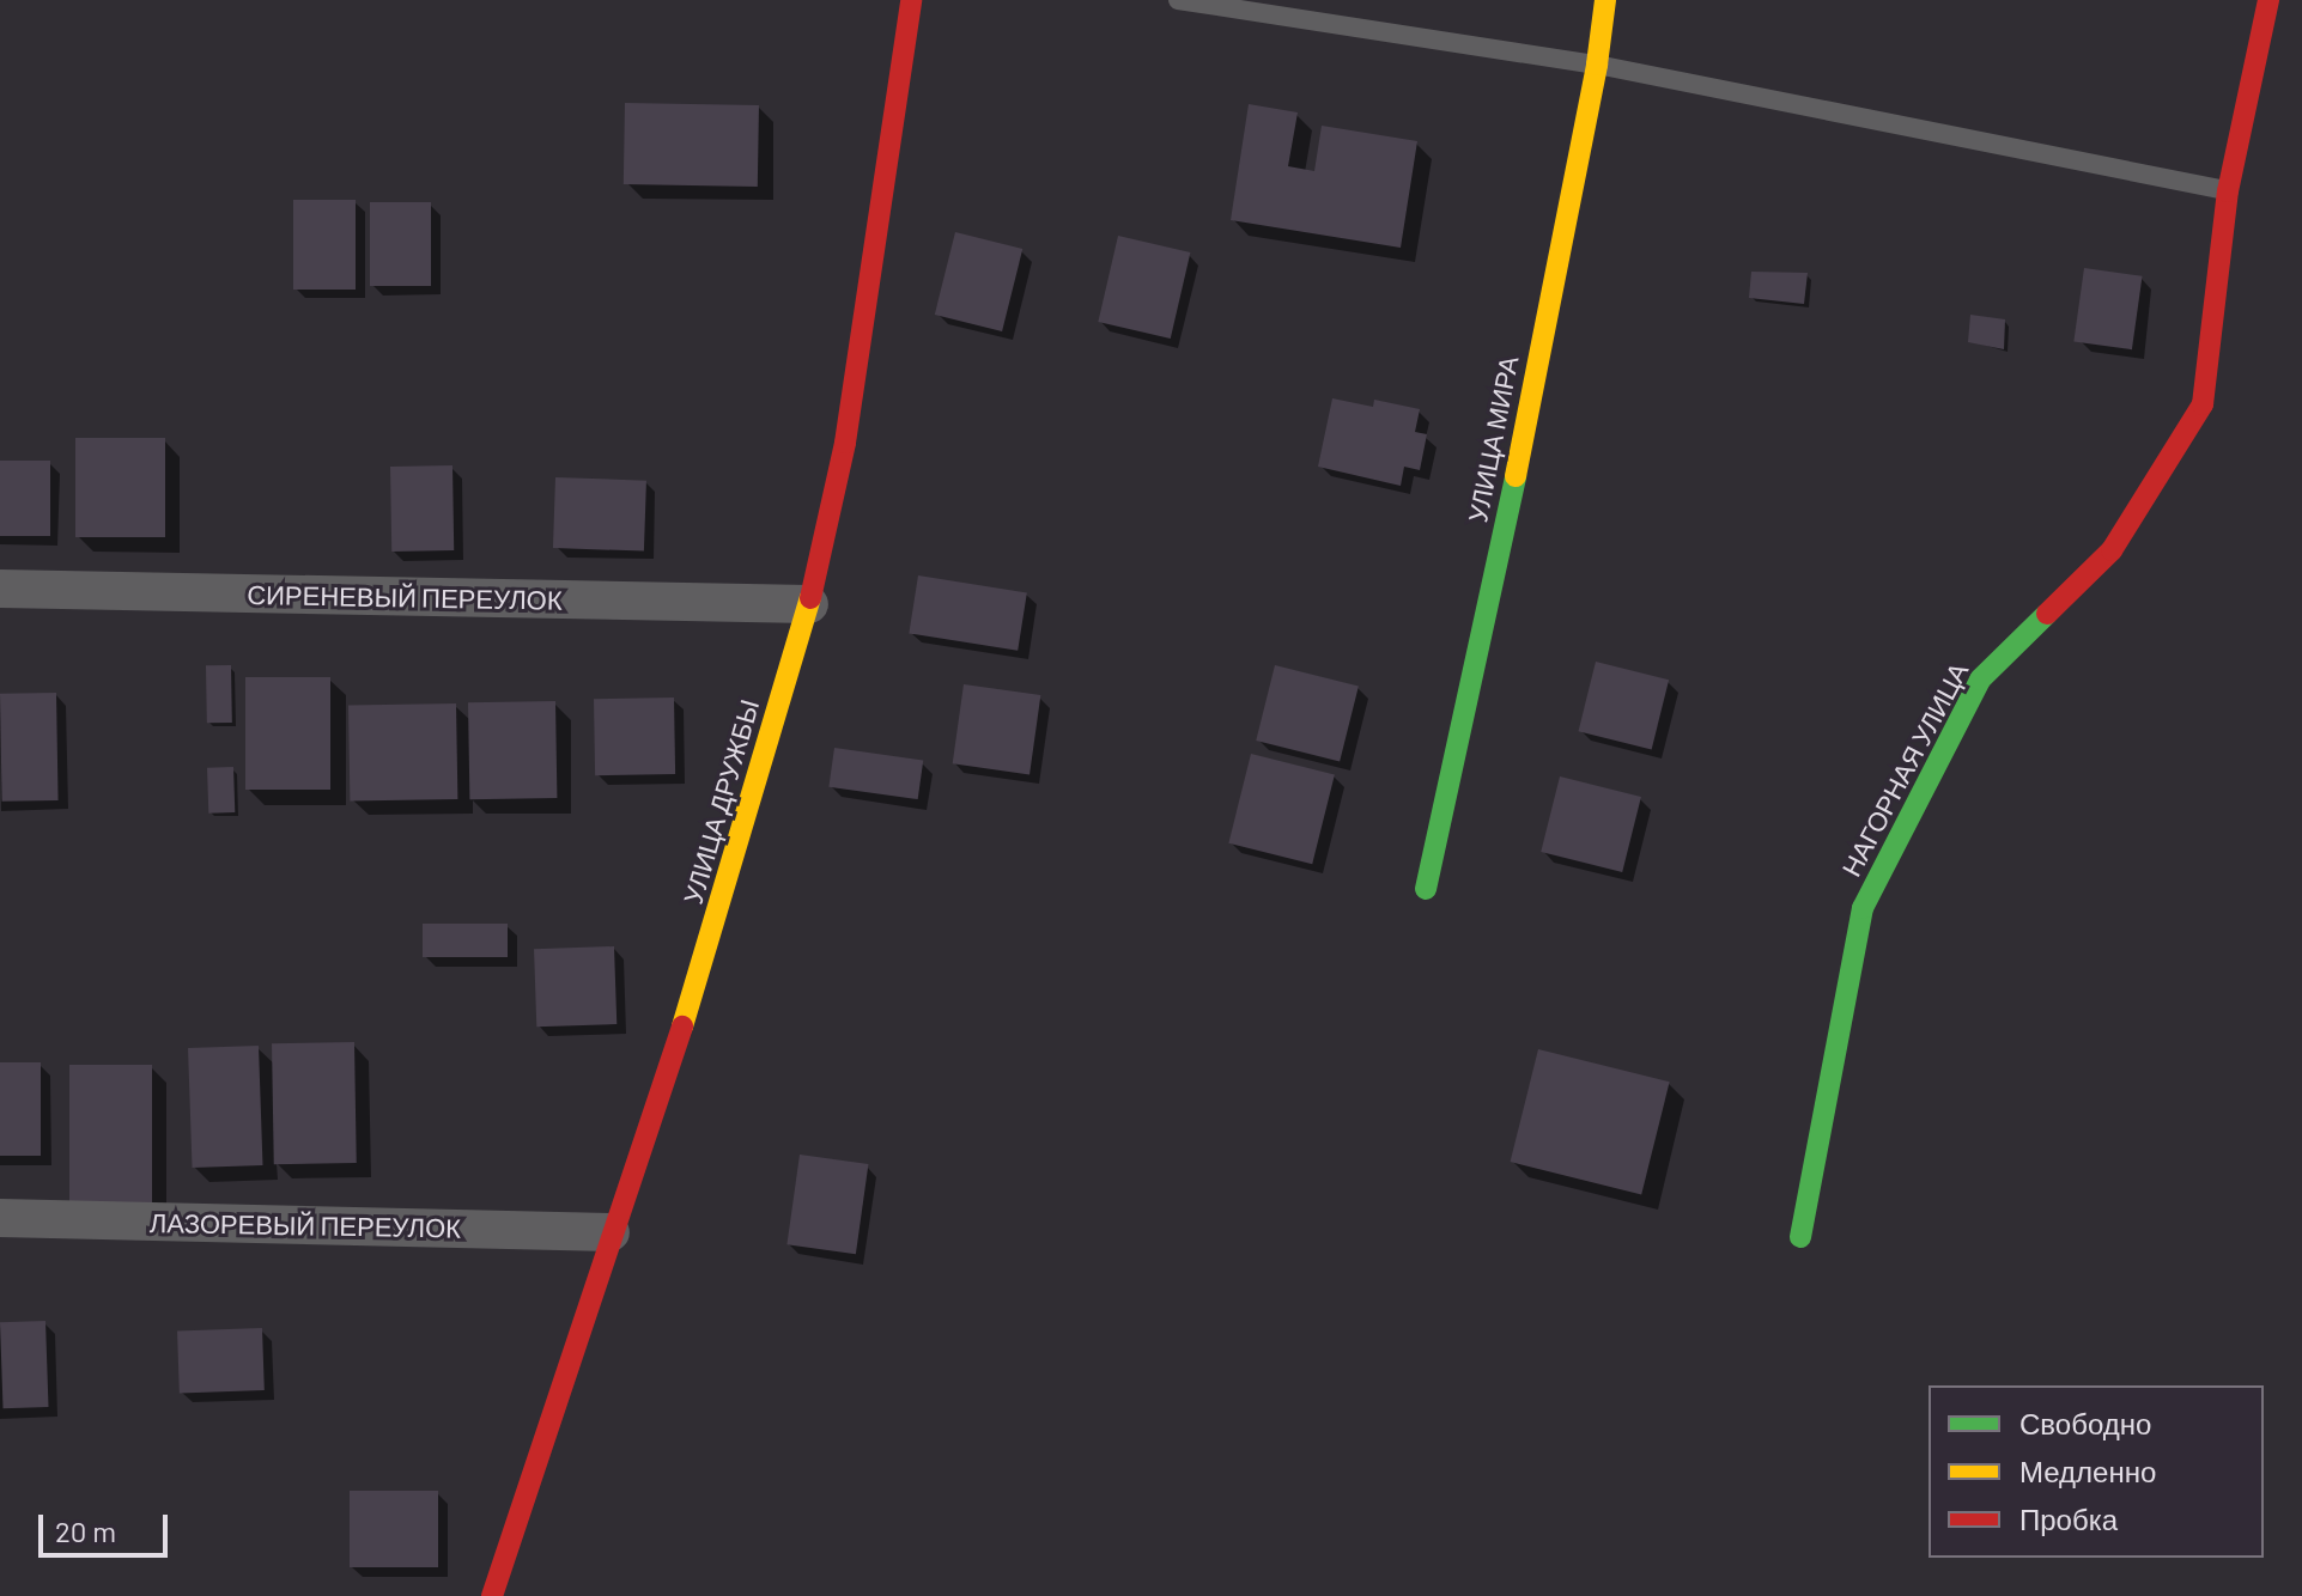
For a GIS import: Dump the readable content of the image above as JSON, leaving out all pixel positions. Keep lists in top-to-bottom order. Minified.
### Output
{"streets":{"street":["УЛИЦА МИРА","СИРЕНЕВЫЙ ПЕРЕУЛОК","НАГОРНАЯ УЛИЦА","УЛИЦА ДРУЖБЫ","ЛАЗОРЕВЫЙ ПЕРЕУЛОК"]},"crossings":[["СИРЕНЕВЫЙ ПЕРЕУЛОК","УЛИЦА ДРУЖБЫ"],["УЛИЦА ДРУЖБЫ","ЛАЗОРЕВЫЙ ПЕРЕУЛОК"]],"legend":["Свободно","Медленно","Пробка"],"scale_bar":"20 m"}
